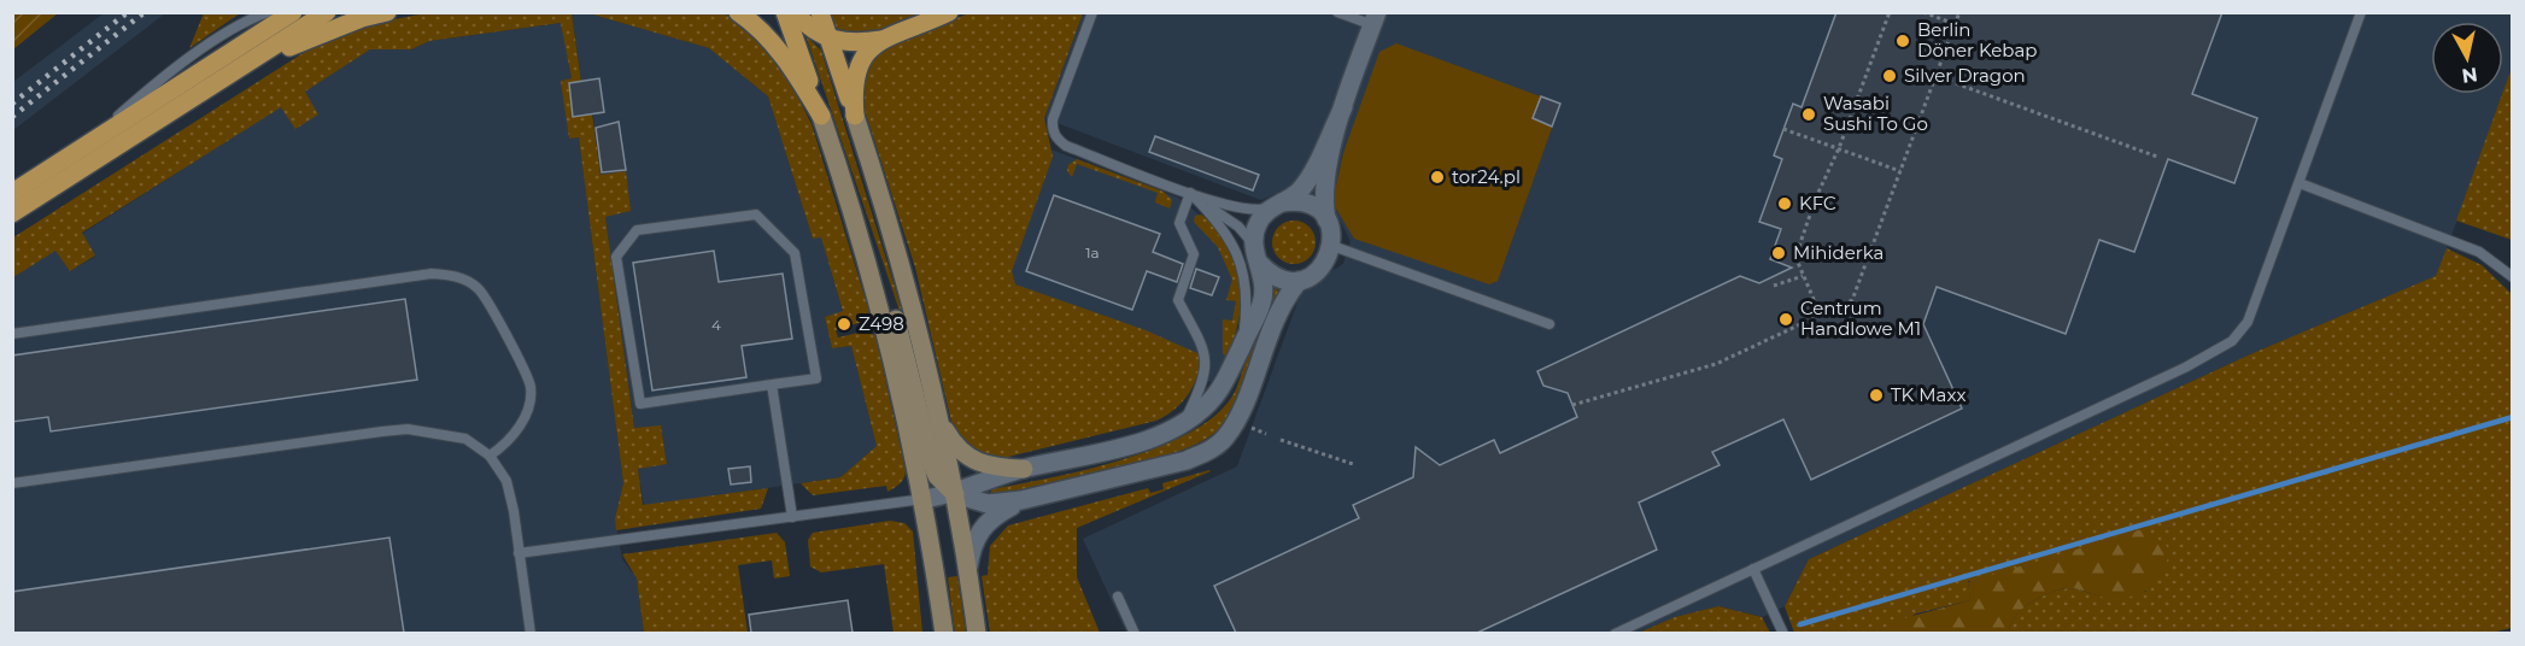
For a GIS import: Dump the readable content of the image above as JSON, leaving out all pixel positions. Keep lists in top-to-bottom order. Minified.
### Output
{"places":["Berlin Döner Kebap","Silver Dragon","Wasabi Sushi To Go","tor24.pl","KFC","Mihiderka","Centrum Handlowe M1","Z498","TK Maxx"],"house_numbers":["1a","4"],"north":"bottom"}
